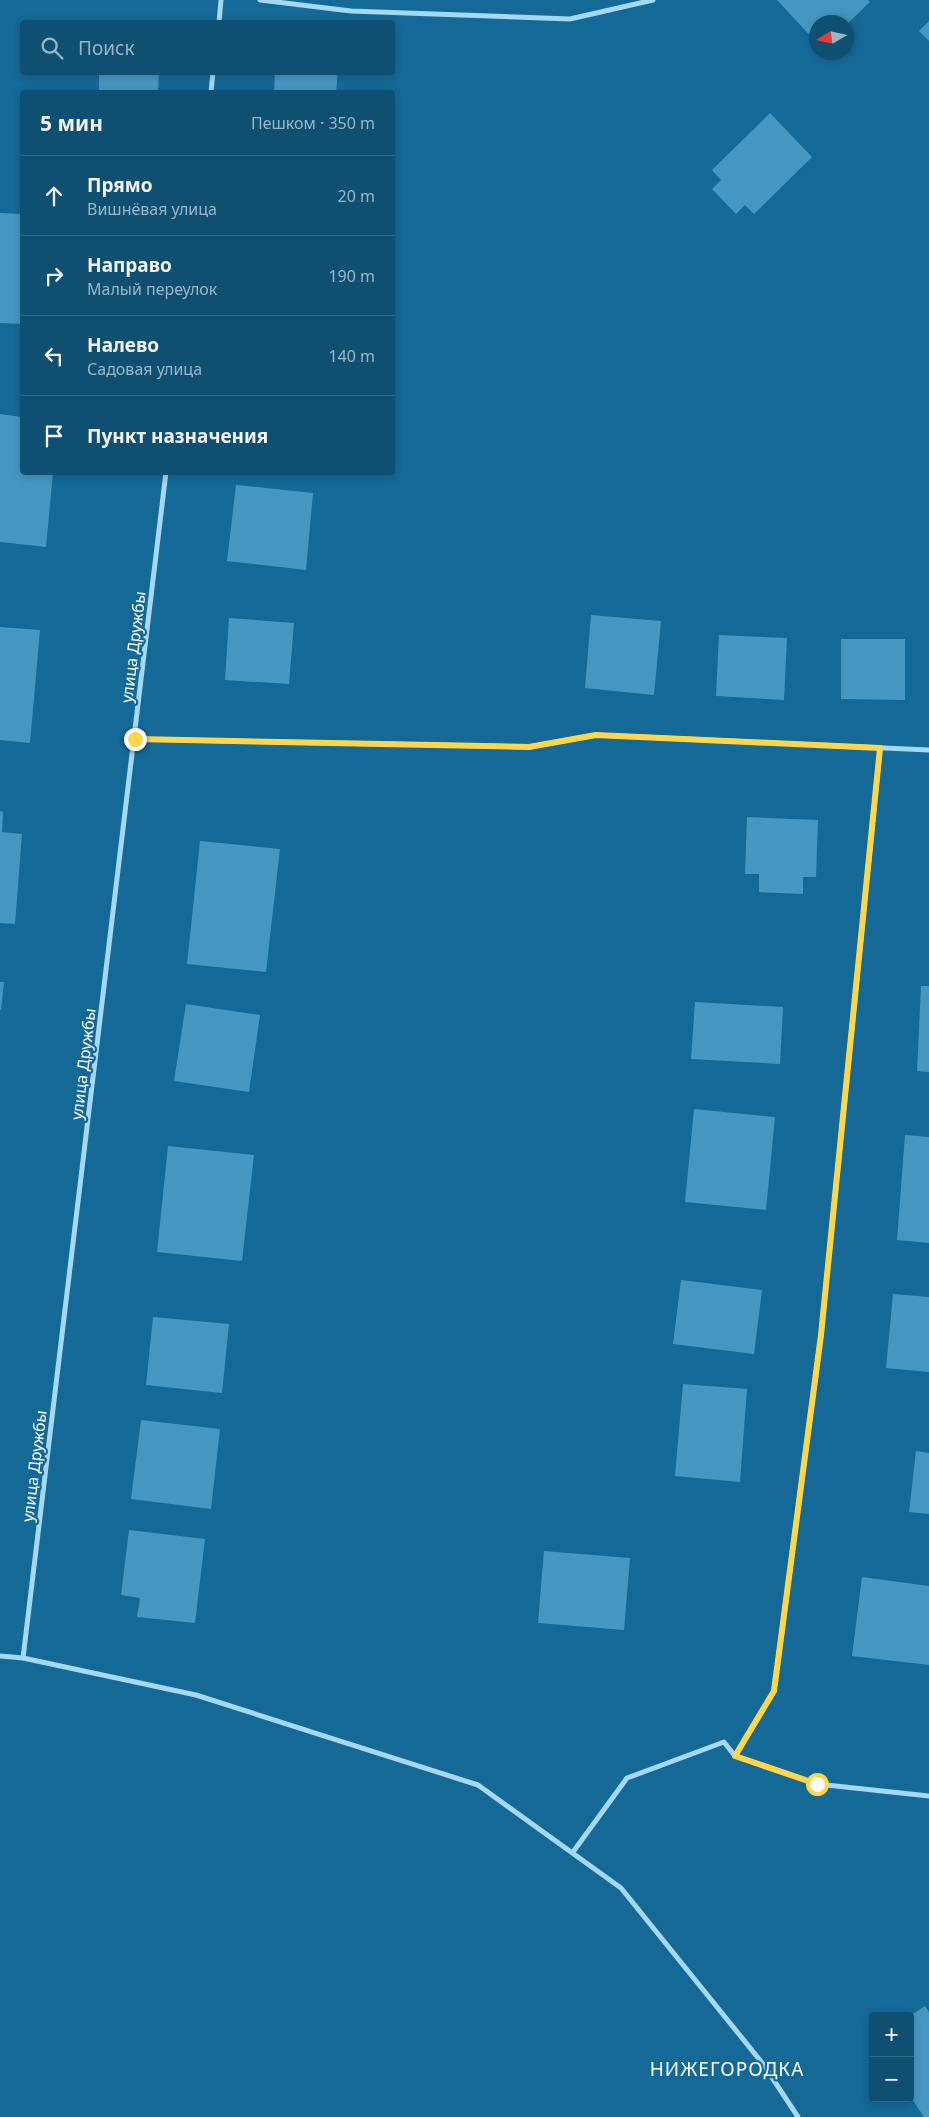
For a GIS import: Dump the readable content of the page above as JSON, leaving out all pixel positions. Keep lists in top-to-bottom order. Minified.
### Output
{"streets":{"street":["улица Дружбы"]},"districts":["НИЖЕГОРОДКА"],"north":"left","page":{"search":"Поиск","heading":["5 мин","Пешком · 350 m"],"list":[["Прямо","Вишнёвая улица","20 m"],["Направо","Малый переулок","190 m"],["Налево","Садовая улица","140 m"],"Пункт назначения"],"map_buttons":["+","−"]}}
